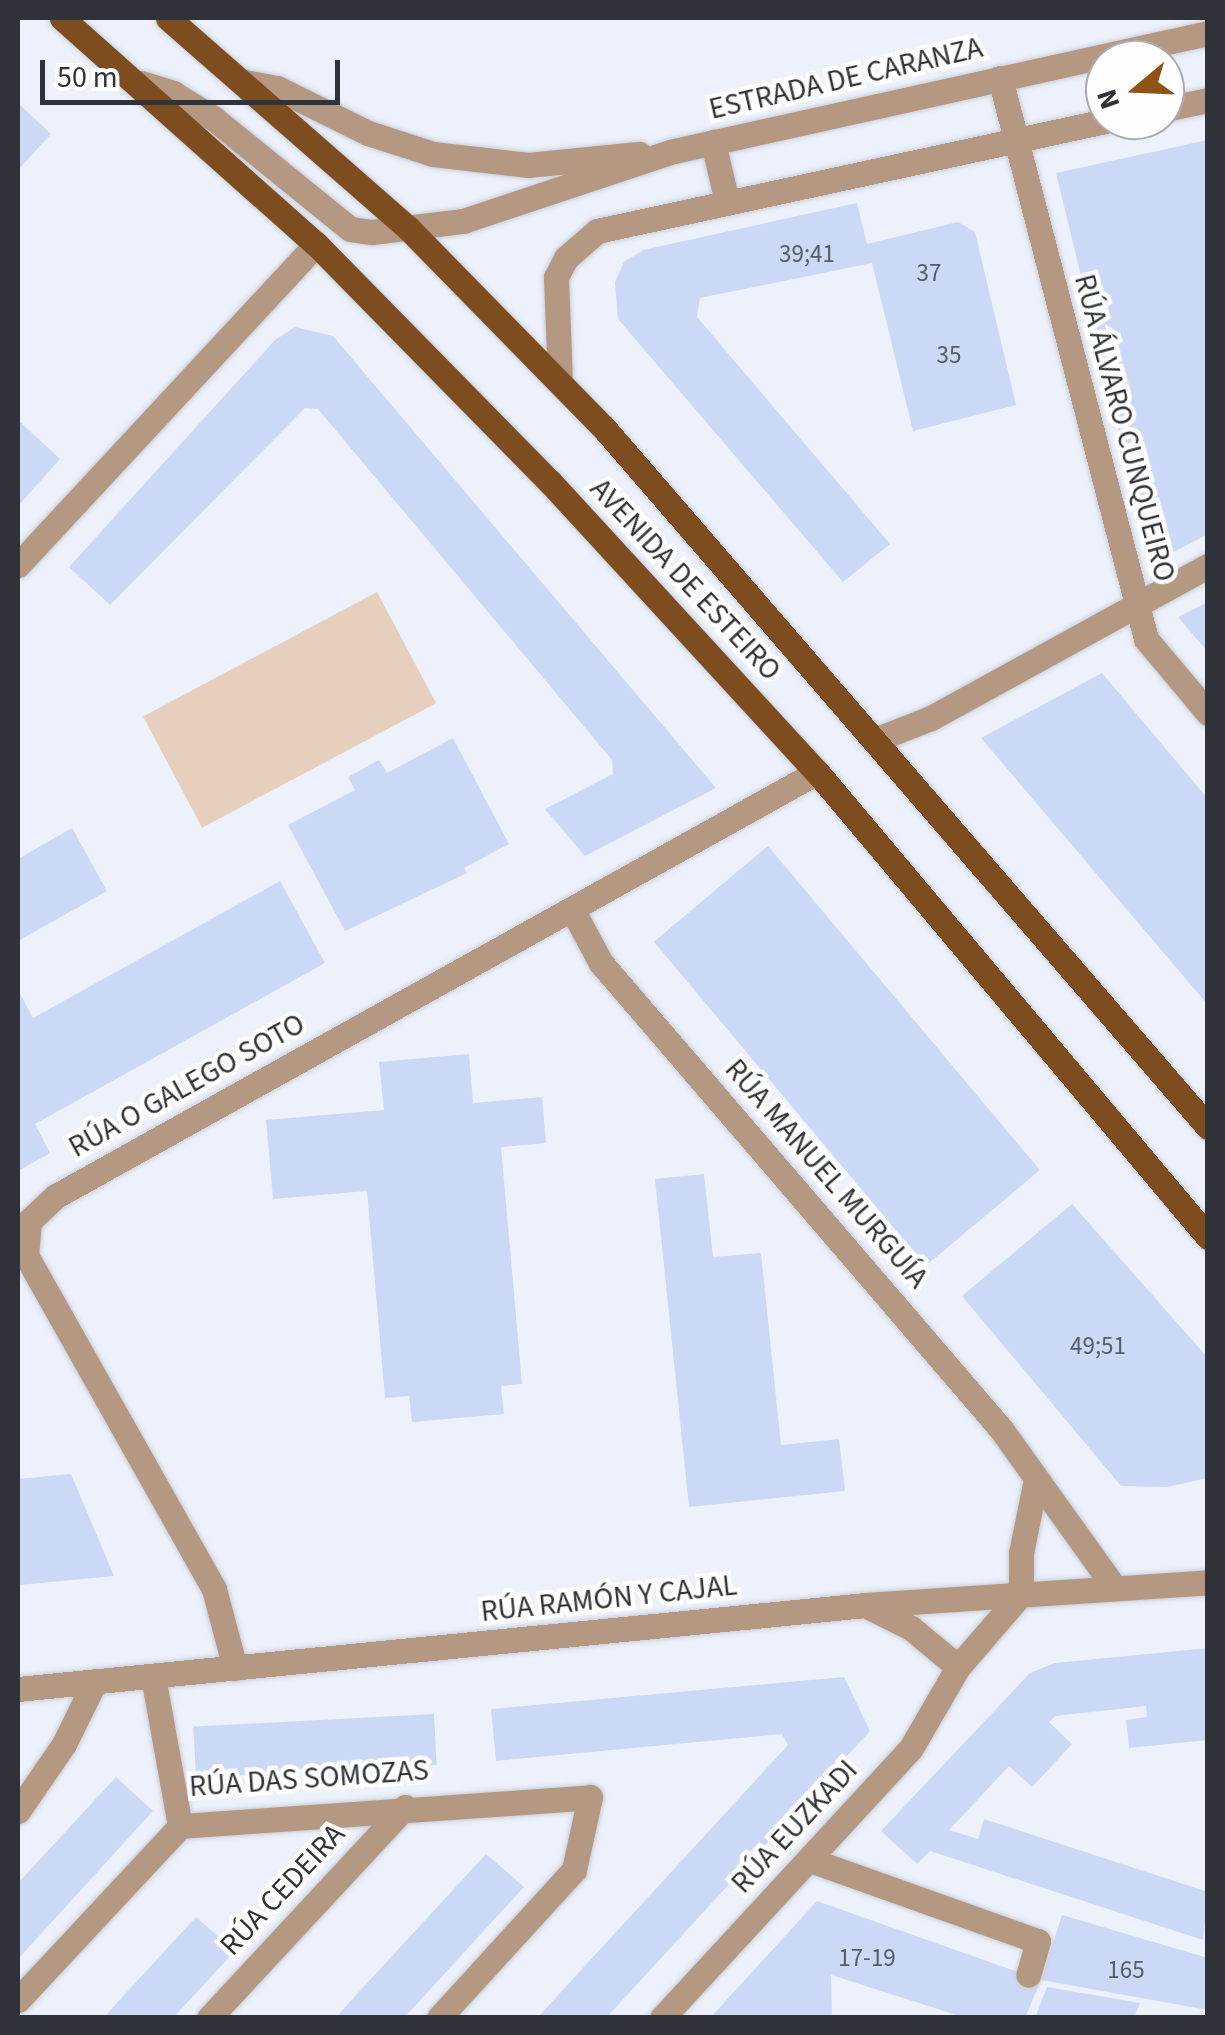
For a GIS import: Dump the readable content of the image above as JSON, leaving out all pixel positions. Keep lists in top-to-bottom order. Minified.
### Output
{"streets":{"main road":["AVENIDA DE ESTEIRO"],"street":["ESTRADA DE CARANZA","RÚA ÁLVARO CUNQUEIRO","RÚA O GALEGO SOTO","RÚA MANUEL MURGUÍA","RÚA RAMÓN Y CAJAL","RÚA DAS SOMOZAS","RÚA EUZKADI","RÚA CEDEIRA"]},"crossings":[["ESTRADA DE CARANZA","RÚA ÁLVARO CUNQUEIRO"],["AVENIDA DE ESTEIRO","RÚA O GALEGO SOTO"],["RÚA O GALEGO SOTO","RÚA MANUEL MURGUÍA"],["RÚA O GALEGO SOTO","RÚA RAMÓN Y CAJAL"],["RÚA MANUEL MURGUÍA","RÚA RAMÓN Y CAJAL"],["RÚA RAMÓN Y CAJAL","RÚA DAS SOMOZAS"],["RÚA RAMÓN Y CAJAL","RÚA EUZKADI"],["RÚA DAS SOMOZAS","RÚA CEDEIRA"]],"house_numbers":["39;41","37","35","49;51","17-19","165"],"scale_bar":"50 m","north":"left"}
